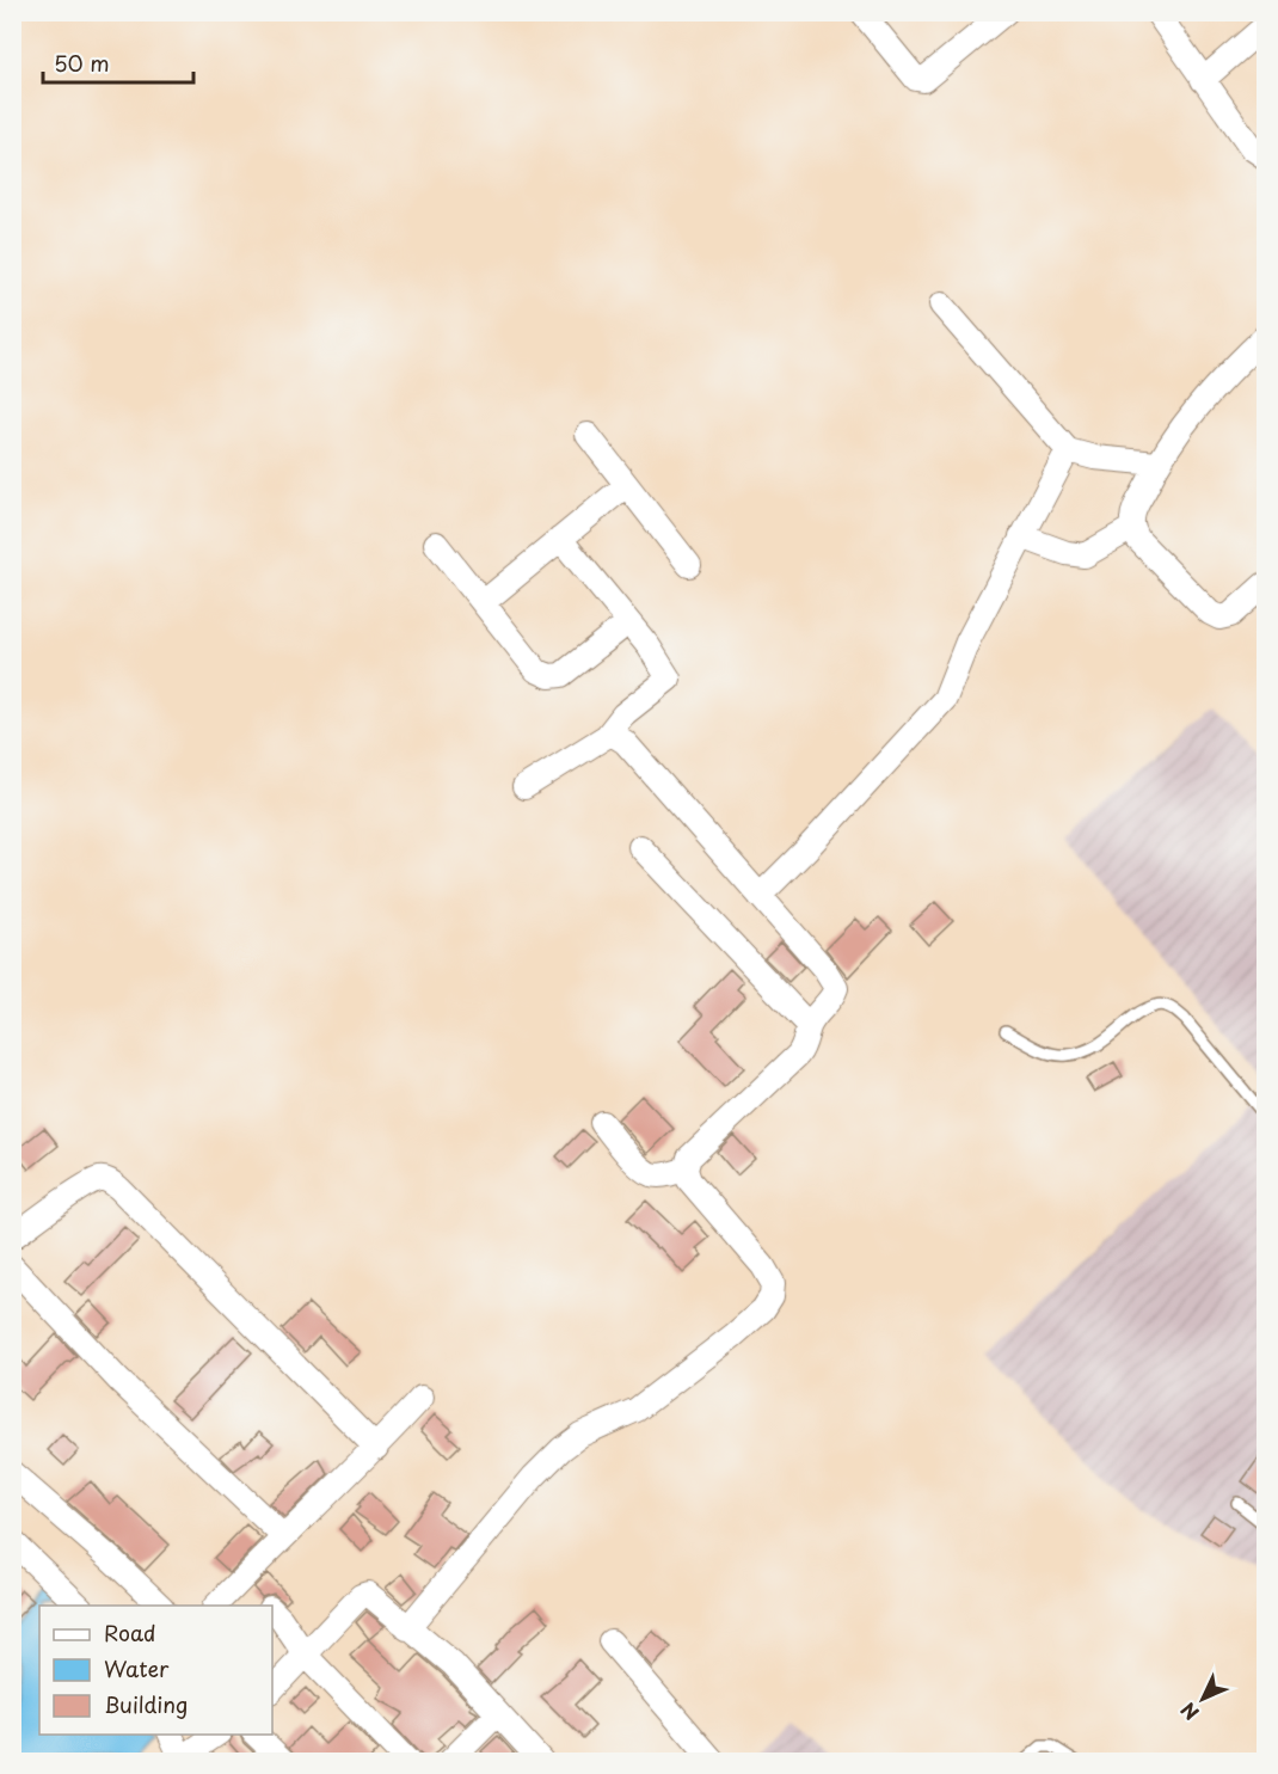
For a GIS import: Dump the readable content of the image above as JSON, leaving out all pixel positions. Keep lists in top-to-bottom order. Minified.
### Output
{"legend":["Road","Water","Building"],"scale_bar":"50 m","north":"bottom left"}
